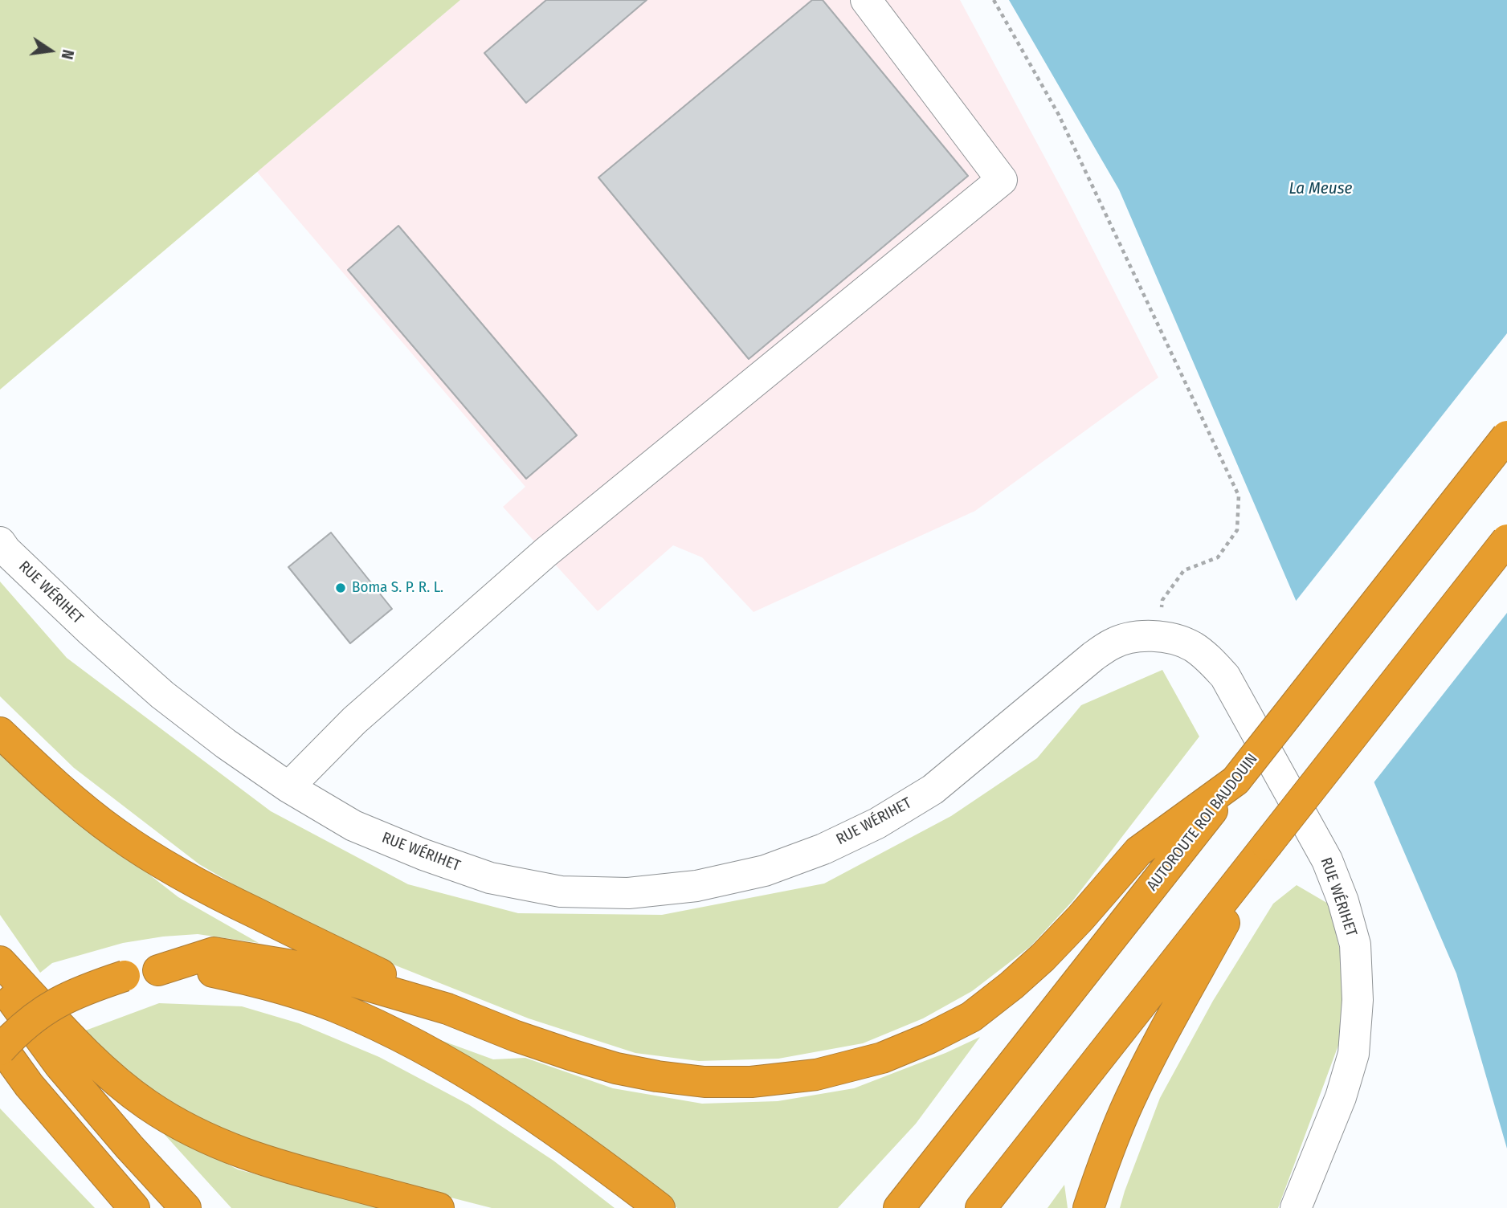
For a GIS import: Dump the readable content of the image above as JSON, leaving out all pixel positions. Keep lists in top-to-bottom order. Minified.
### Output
{"streets":{"highway":["AUTOROUTE ROI BAUDOUIN"],"street":["RUE WÉRIHET"]},"water":["La Meuse"],"places":["Boma S. P. R. L."],"north":"right"}
